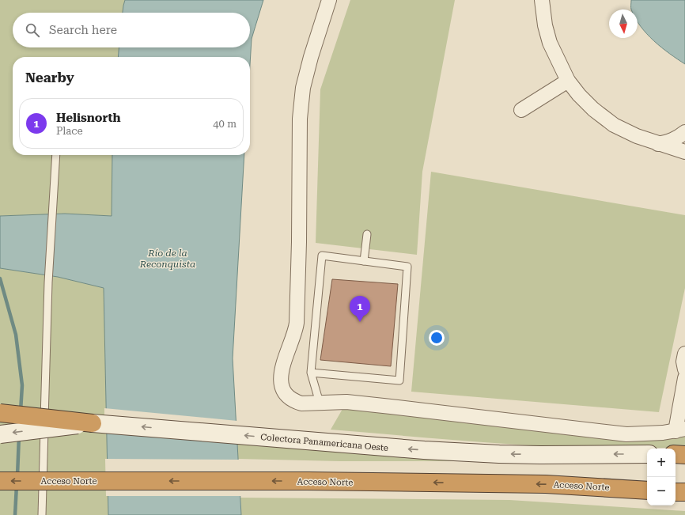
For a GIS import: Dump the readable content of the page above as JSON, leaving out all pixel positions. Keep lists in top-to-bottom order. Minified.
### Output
{"streets":{"highway":["Acceso Norte"],"main road":["Colectora Panamericana Oeste"]},"one_way":["Colectora Panamericana Oeste","Acceso Norte"],"water":["Río de la Reconquista"],"north":"bottom","page":{"search":"Search here","heading":"Nearby","list":[{"mark":"1","name":"Helisnorth","note":"Place","value":"40 m"}],"pins":"1","map_buttons":["+","−"]}}
